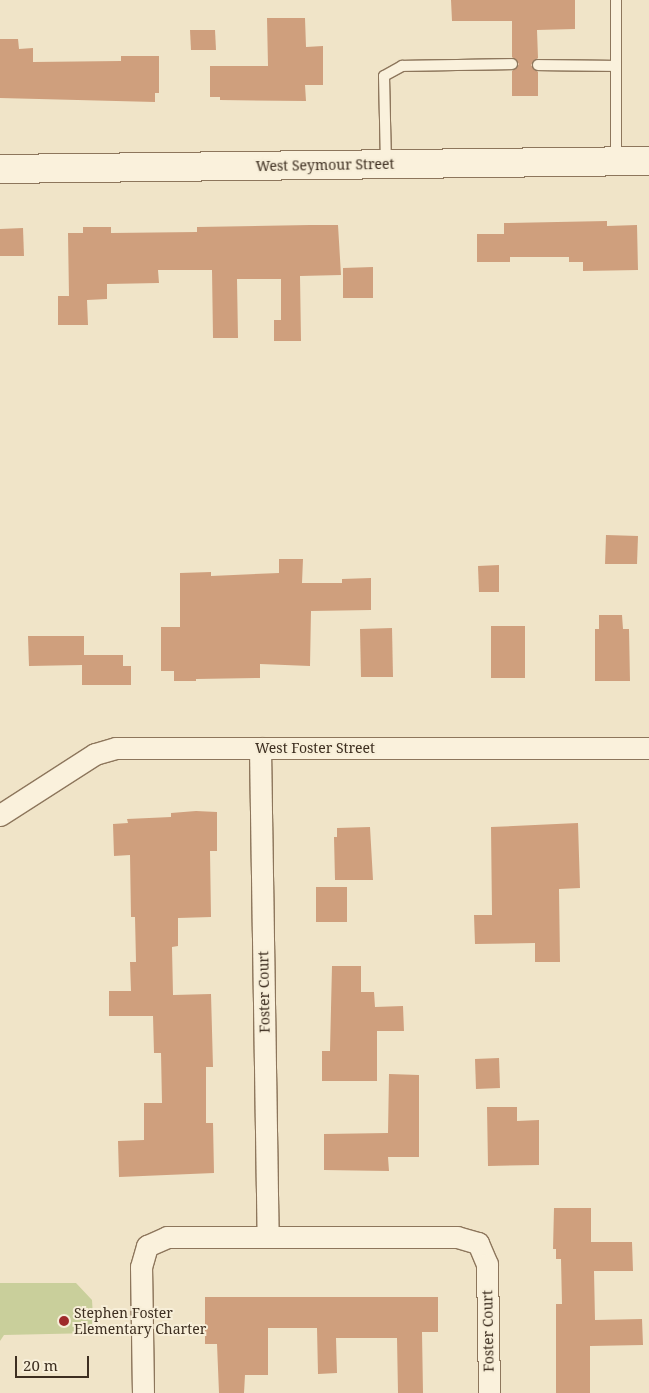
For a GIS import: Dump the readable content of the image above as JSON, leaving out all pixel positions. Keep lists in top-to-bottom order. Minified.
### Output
{"streets":{"street":["West Seymour Street","West Foster Street","Foster Court"]},"crossings":[["West Foster Street","Foster Court"]],"places":["Stephen Foster Elementary Charter"],"scale_bar":"20 m"}
